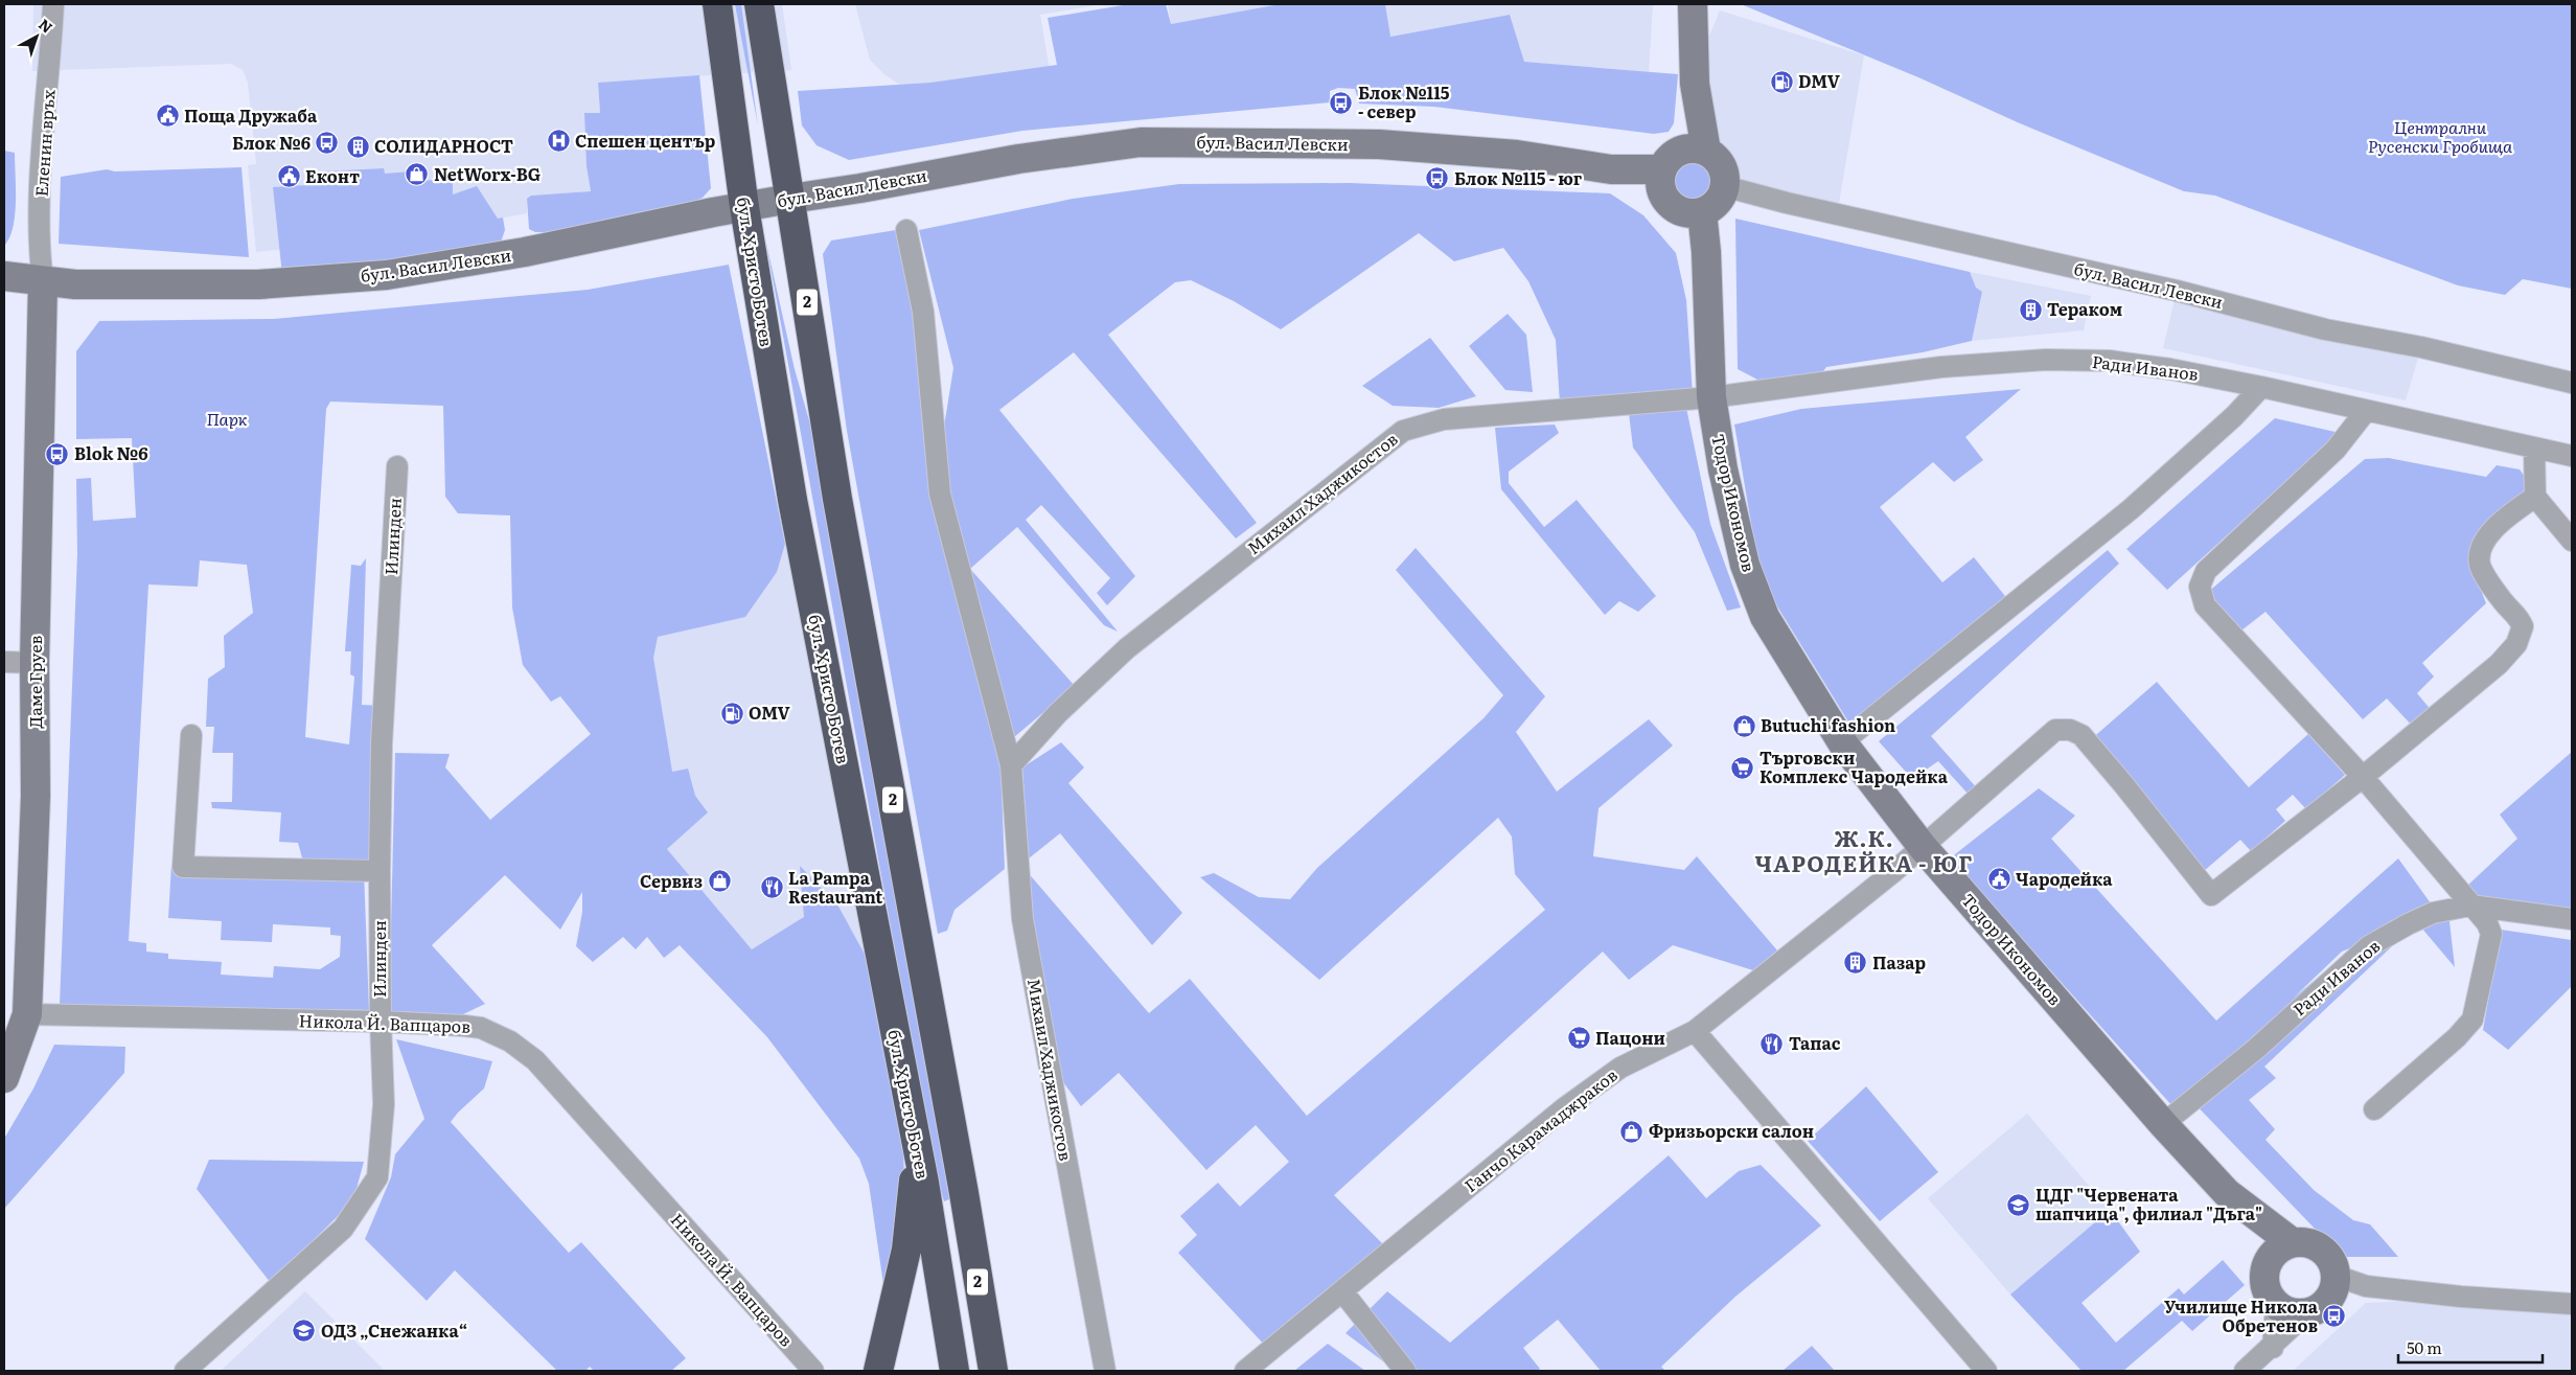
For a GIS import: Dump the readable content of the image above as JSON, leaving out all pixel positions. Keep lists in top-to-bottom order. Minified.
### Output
{"streets":{"highway":["бул. Христо Ботев","2"],"main road":["бул. Васил Левски","Тодор Икономов","Даме Груев"],"street":["Еленин връх","Ради Иванов","Михаил Хаджикостов","Илинден","Никола Й. Вапцаров","Ганчо Карамаджраков"]},"crossings":[["Еленин връх","бул. Васил Левски"],["Еленин връх","Даме Груев"],["бул. Васил Левски","бул. Христо Ботев"],["бул. Васил Левски","2"],["бул. Васил Левски","Тодор Икономов"],["бул. Васил Левски","Даме Груев"],["Ради Иванов","Михаил Хаджикостов"],["Ради Иванов","Тодор Икономов"],["Михаил Хаджикостов","Тодор Икономов"],["Тодор Икономов","Ганчо Карамаджраков"],["Илинден","Никола Й. Вапцаров"],["Даме Груев","Никола Й. Вапцаров"]],"districts":["Ж.К. ЧАРОДЕЙКА - ЮГ"],"parks":["Централни Русенски Гробища","Парк"],"places":{"fuel station":["DMV","OMV"],"bus stop":["Блок №115 - север","Блок №6","Блок №115 - юг","Blok №6","Училище Никола Обретенов"],"public building":["Поща Дружаба","Еконт","Чародейка"],"hospital":["Спешен център"],"building":["СОЛИДАРНОСТ","Тераком","Пазар"],"shop":["NetWorx-BG","Butuchi fashion","Сервиз","Фризьорски салон"],"supermarket":["Търговски Комплекс Чародейка","Пацони"],"restaurant":["La Pampa Restaurant","Тапас"],"school or university":["ЦДГ \"Червената шапчица\", филиал \"Дъга\"","ОДЗ „Снежанка“"]},"scale_bar":"50 m","north":"top right"}
